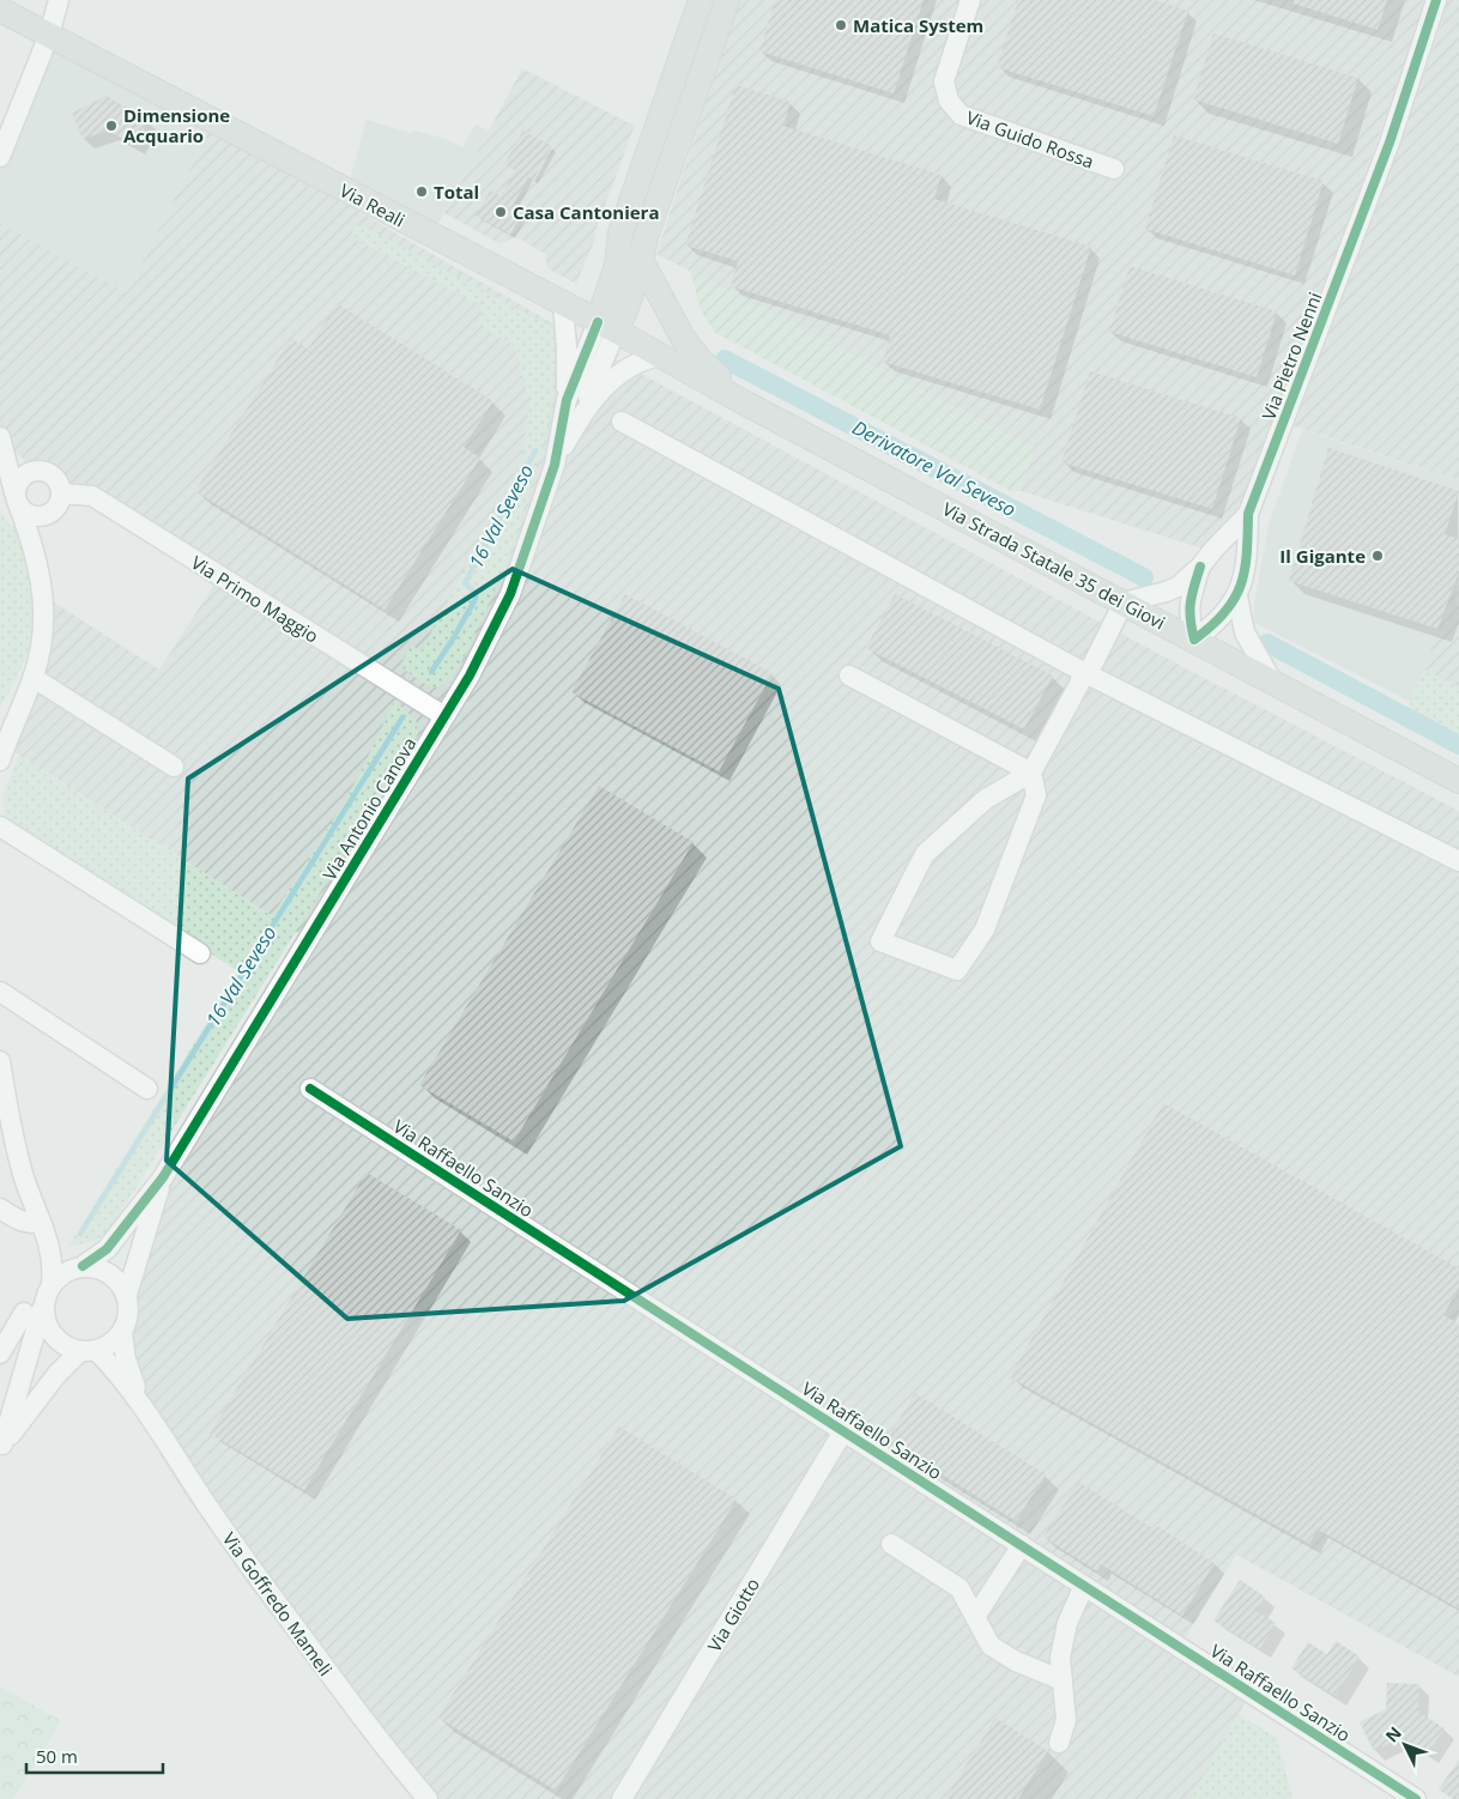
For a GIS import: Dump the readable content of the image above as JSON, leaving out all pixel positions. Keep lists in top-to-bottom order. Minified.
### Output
{"streets":{"main road":["Via Reali","Via Strada Statale 35 dei Giovi"],"street":["Via Guido Rossa","Via Pietro Nenni","Via Primo Maggio","Via Antonio Canova","Via Raffaello Sanzio","Via Goffredo Mameli","Via Giotto"]},"crossings":[["Via Reali","Via Strada Statale 35 dei Giovi"],["Via Reali","Via Antonio Canova"],["Via Pietro Nenni","Via Strada Statale 35 dei Giovi"],["Via Primo Maggio","Via Antonio Canova"],["Via Raffaello Sanzio","Via Giotto"]],"water":["Derivatore Val Seveso","16 Val Seveso"],"places":["Matica System","Dimensione Acquario","Total","Casa Cantoniera","Il Gigante"],"scale_bar":"50 m","north":"top left"}
